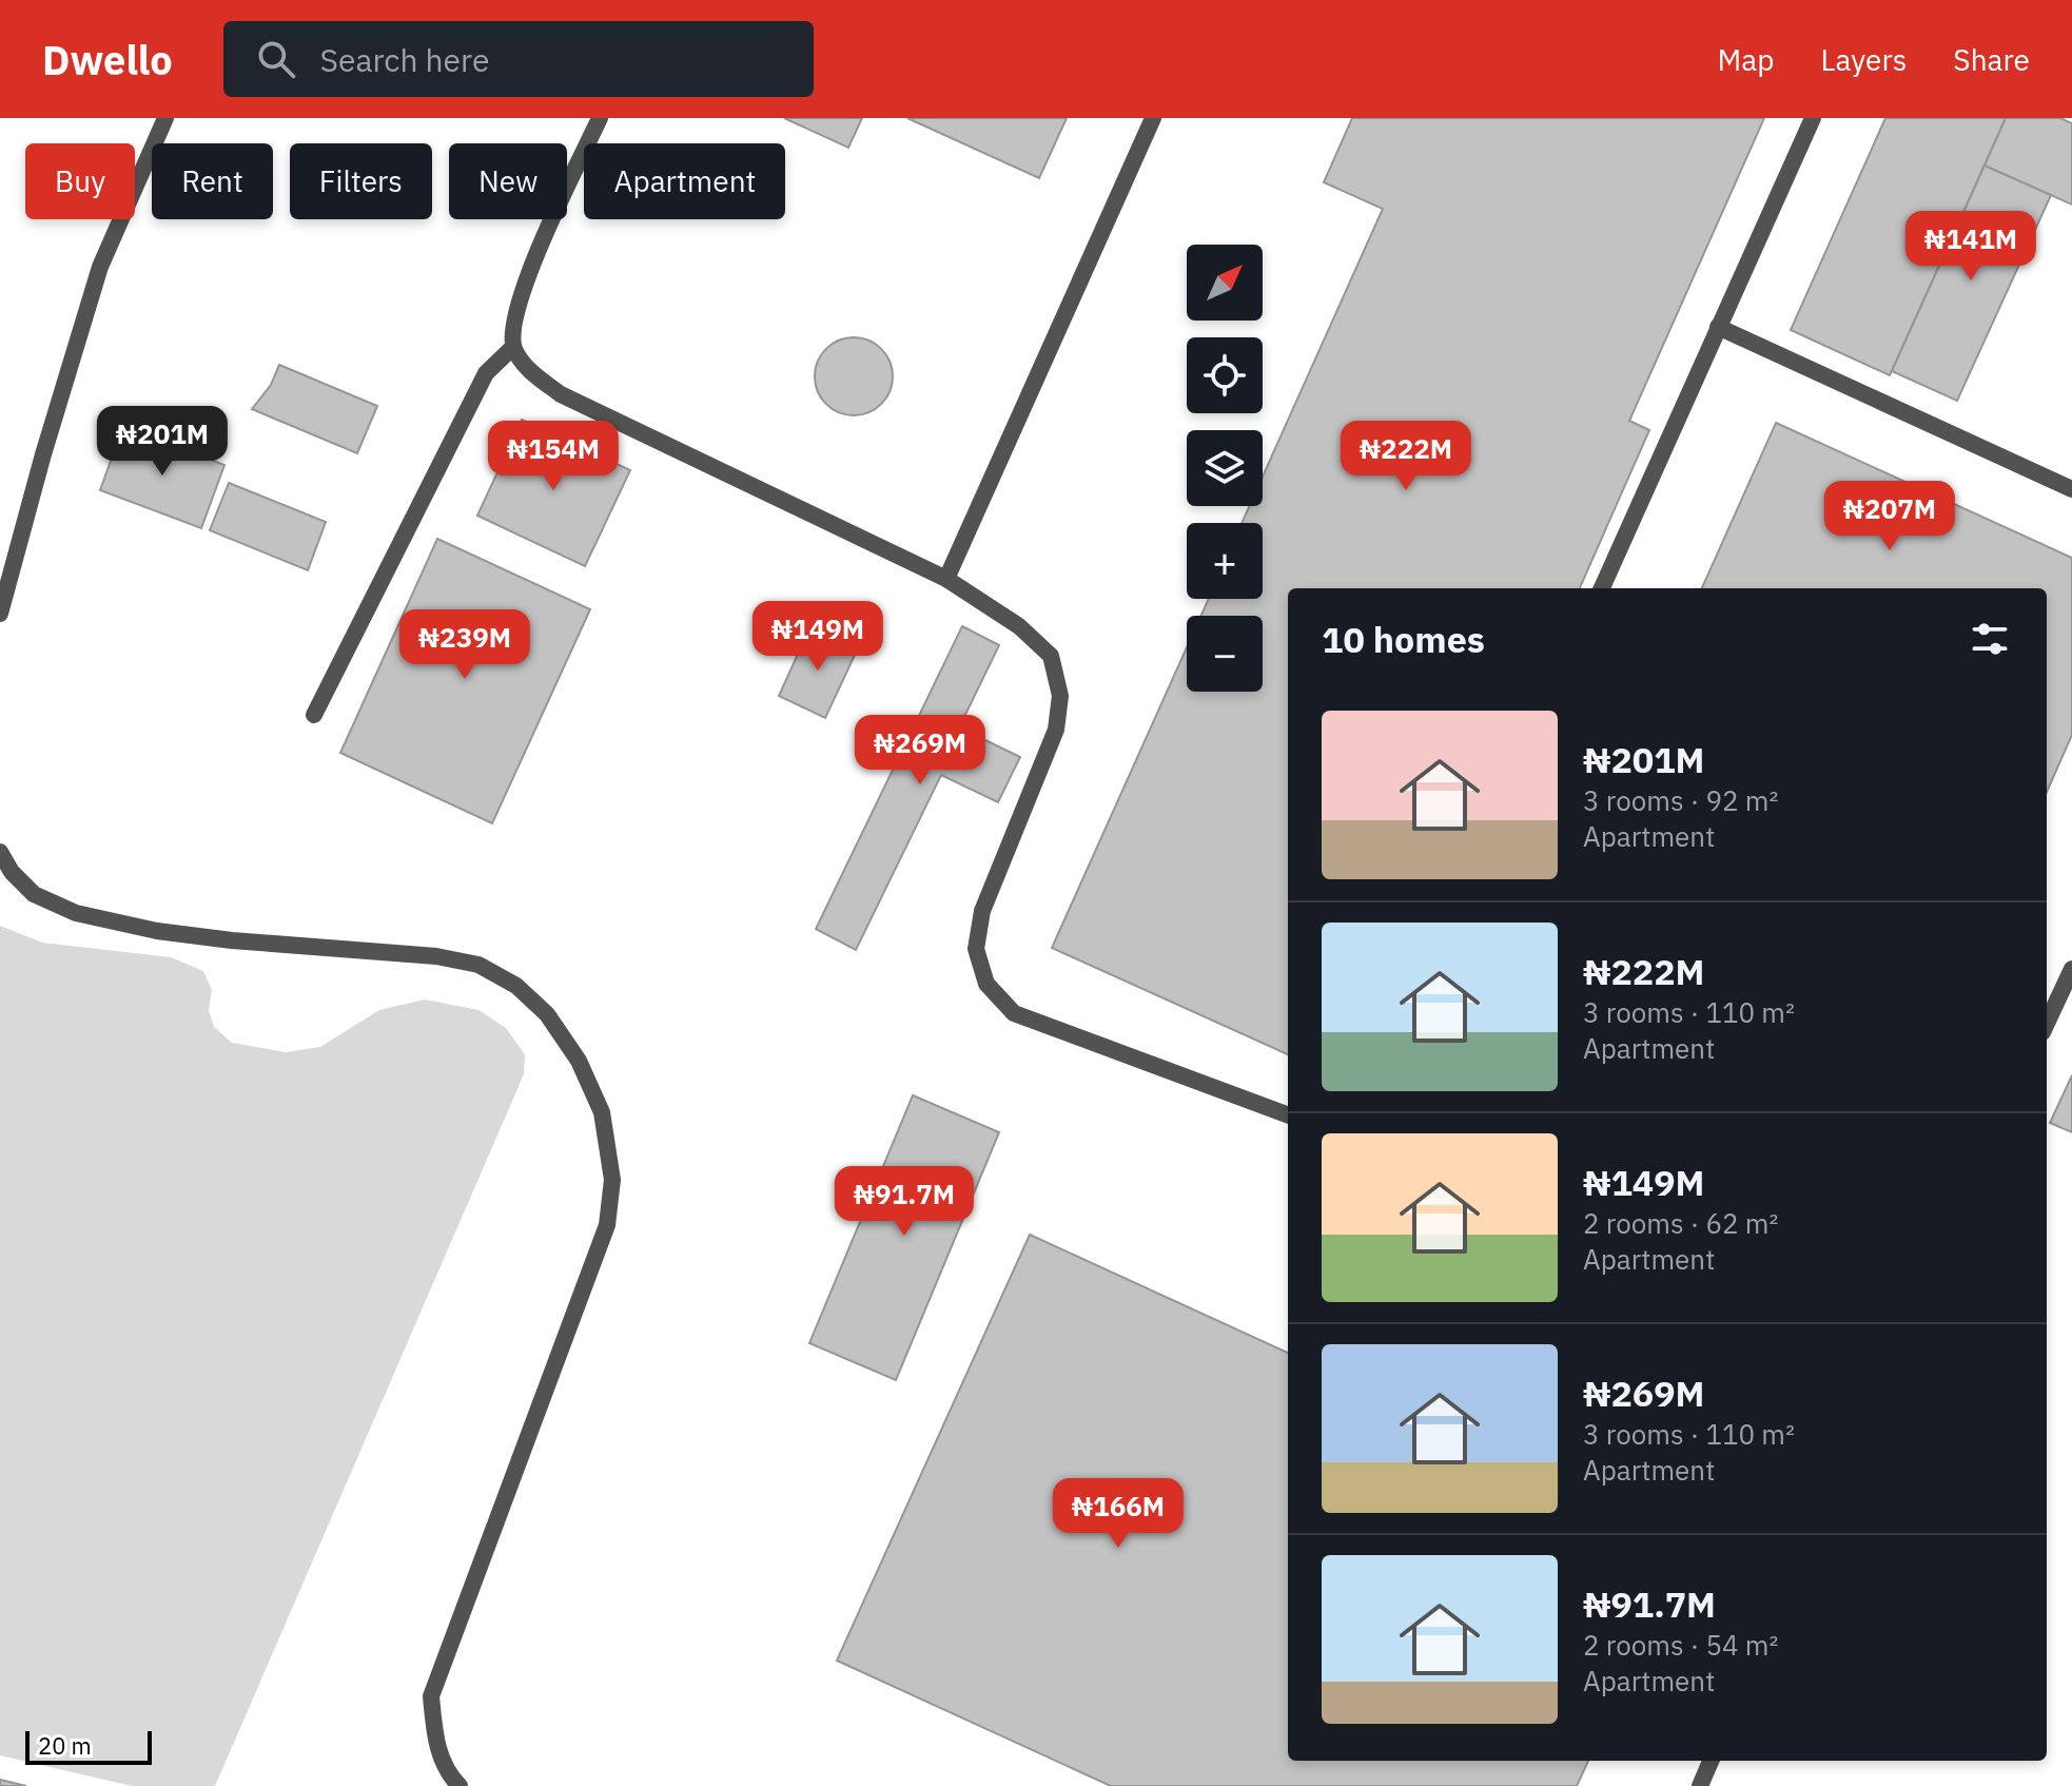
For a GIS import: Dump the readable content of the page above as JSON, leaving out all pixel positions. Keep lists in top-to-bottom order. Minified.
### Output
{"scale_bar":"20 m","north":"top right","page":{"header":"Dwello","search":"Search here","nav":["Map","Layers","Share"],"chip":["Buy","Rent","Filters","New","Apartment"],"price":["₦141M","₦201M","₦154M","₦222M","₦207M","₦149M","₦239M","₦269M","₦91.7M","₦166M"],"map_buttons":["+","−"],"heading":"10 homes","list":[{"name":"₦201M","note":"3 rooms · 92 m² · Apartment"},{"name":"₦222M","note":"3 rooms · 110 m² · Apartment"},{"name":"₦149M","note":"2 rooms · 62 m² · Apartment"},{"name":"₦269M","note":"3 rooms · 110 m² · Apartment"},{"name":"₦91.7M","note":"2 rooms · 54 m² · Apartment"}],"scale":"20 m"}}
